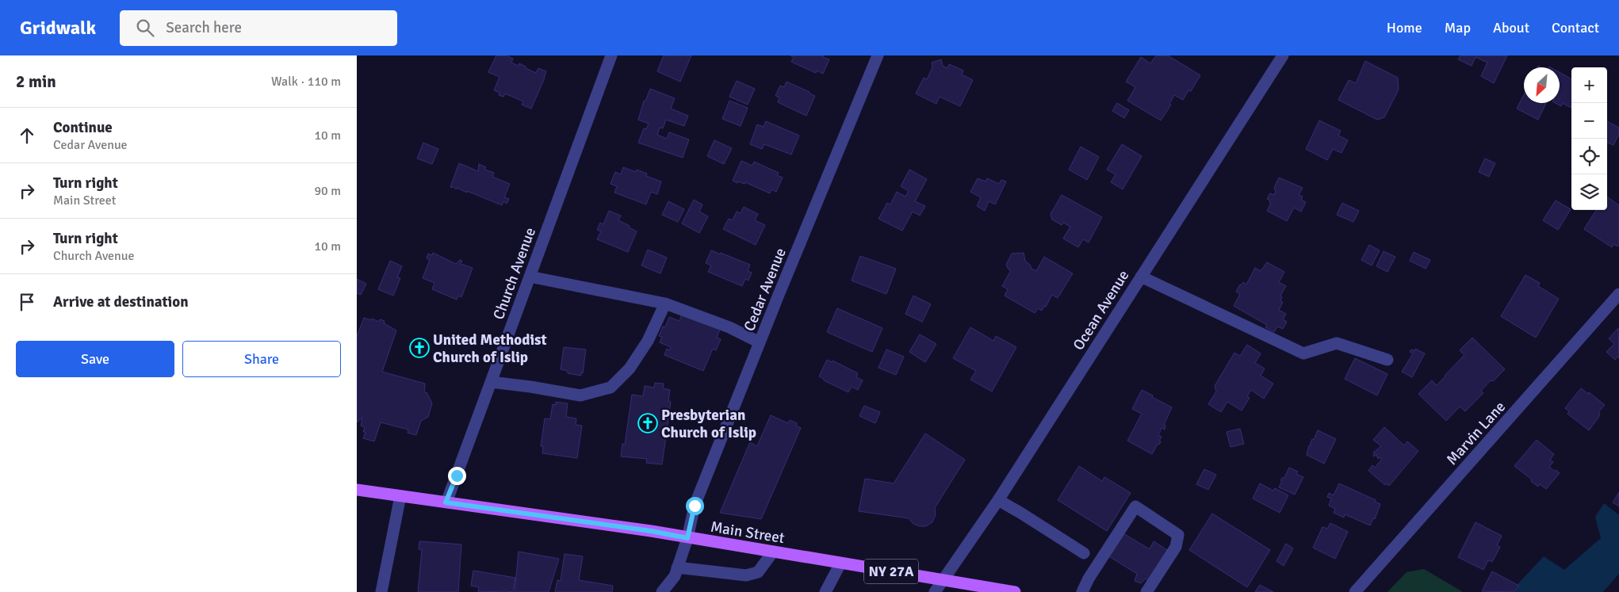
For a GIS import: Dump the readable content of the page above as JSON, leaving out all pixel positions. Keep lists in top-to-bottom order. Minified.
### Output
{"streets":{"main road":["Main Street","NY 27A"],"street":["Church Avenue","Cedar Avenue","Ocean Avenue","Marvin Lane"]},"crossings":[["Church Avenue","Main Street"],["Cedar Avenue","Main Street"],["Ocean Avenue","Main Street"]],"places":{"church":["United Methodist Church of Islip","Presbyterian Church of Islip"]},"north":"bottom left","page":{"header":"Gridwalk","search":"Search here","nav":["Home","Map","About","Contact"],"heading":["2 min","Walk · 110 m"],"map_buttons":["+","−"],"list":[["Continue","Cedar Avenue","10 m"],["Turn right","Main Street","90 m"],["Turn right","Church Avenue","10 m"],"Arrive at destination"],"buttons":["Save","Share"]}}
